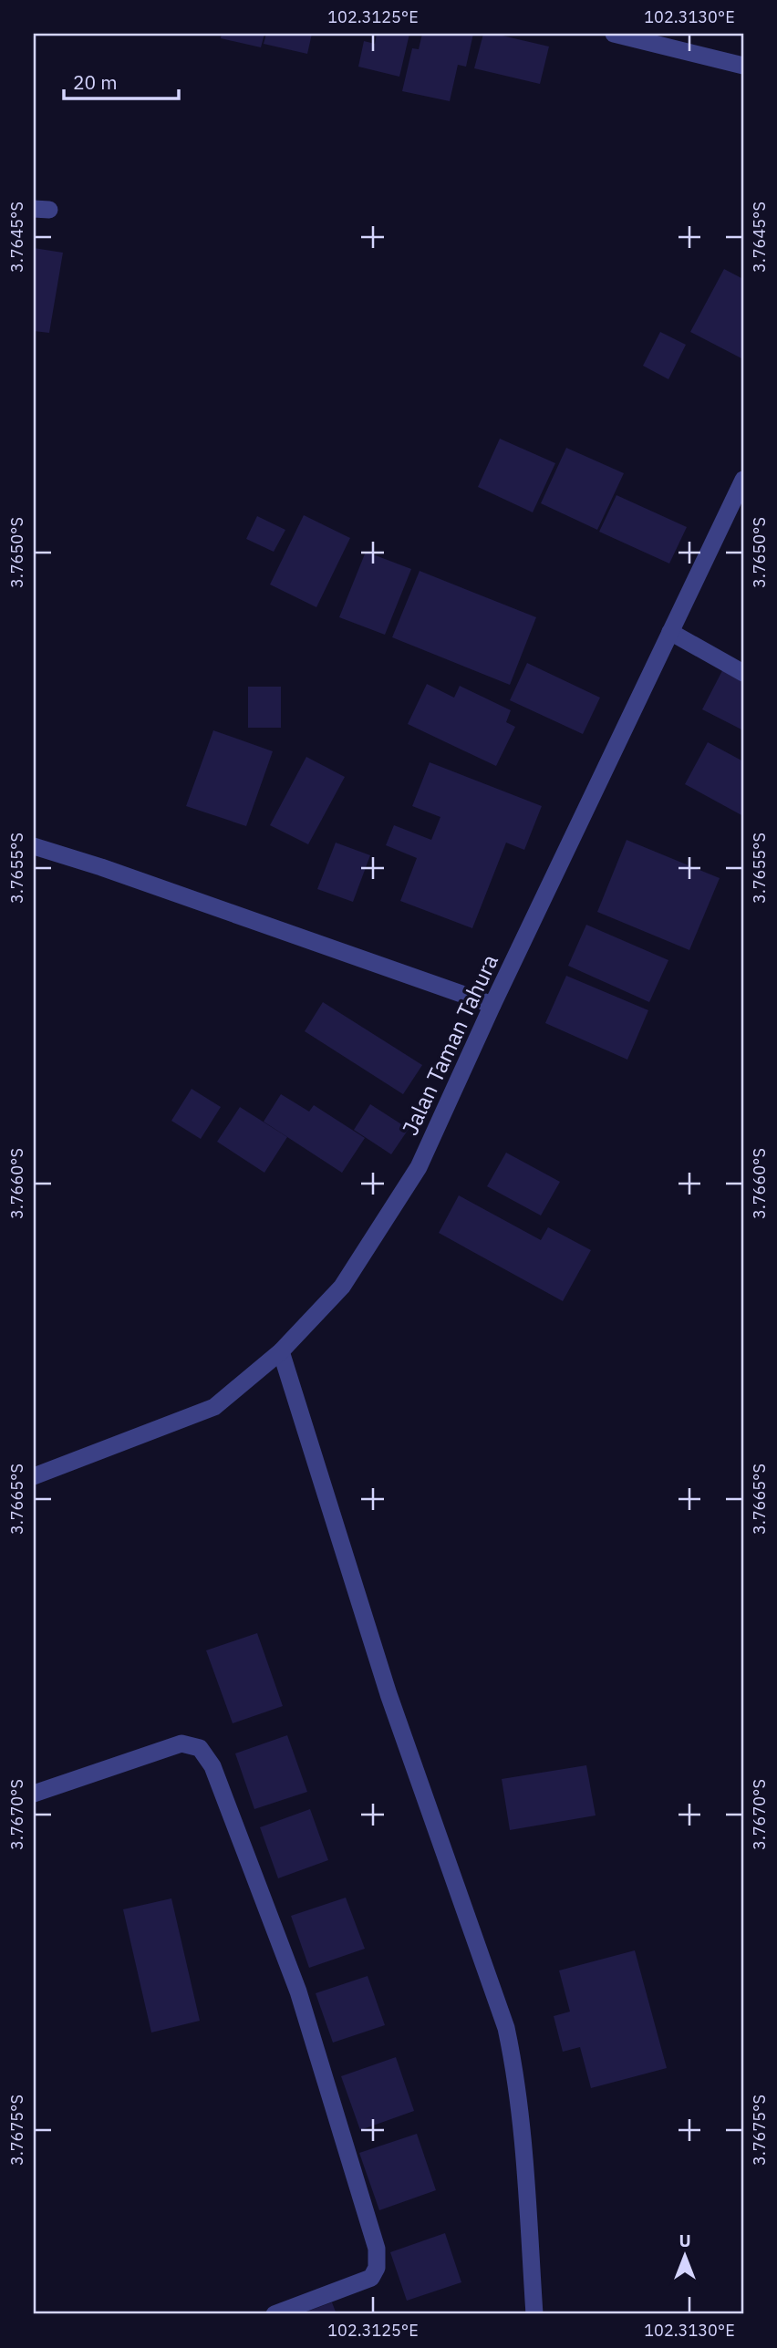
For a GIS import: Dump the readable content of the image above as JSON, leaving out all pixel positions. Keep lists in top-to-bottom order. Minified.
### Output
{"streets":{"street":["Jalan Taman Tahura"]},"scale_bar":"20 m","north":"top","coordinates":["102.3125°E","102.3130°E","3.7645°S","3.7650°S","3.7655°S","3.7660°S","3.7665°S","3.7670°S","3.7675°S"]}
